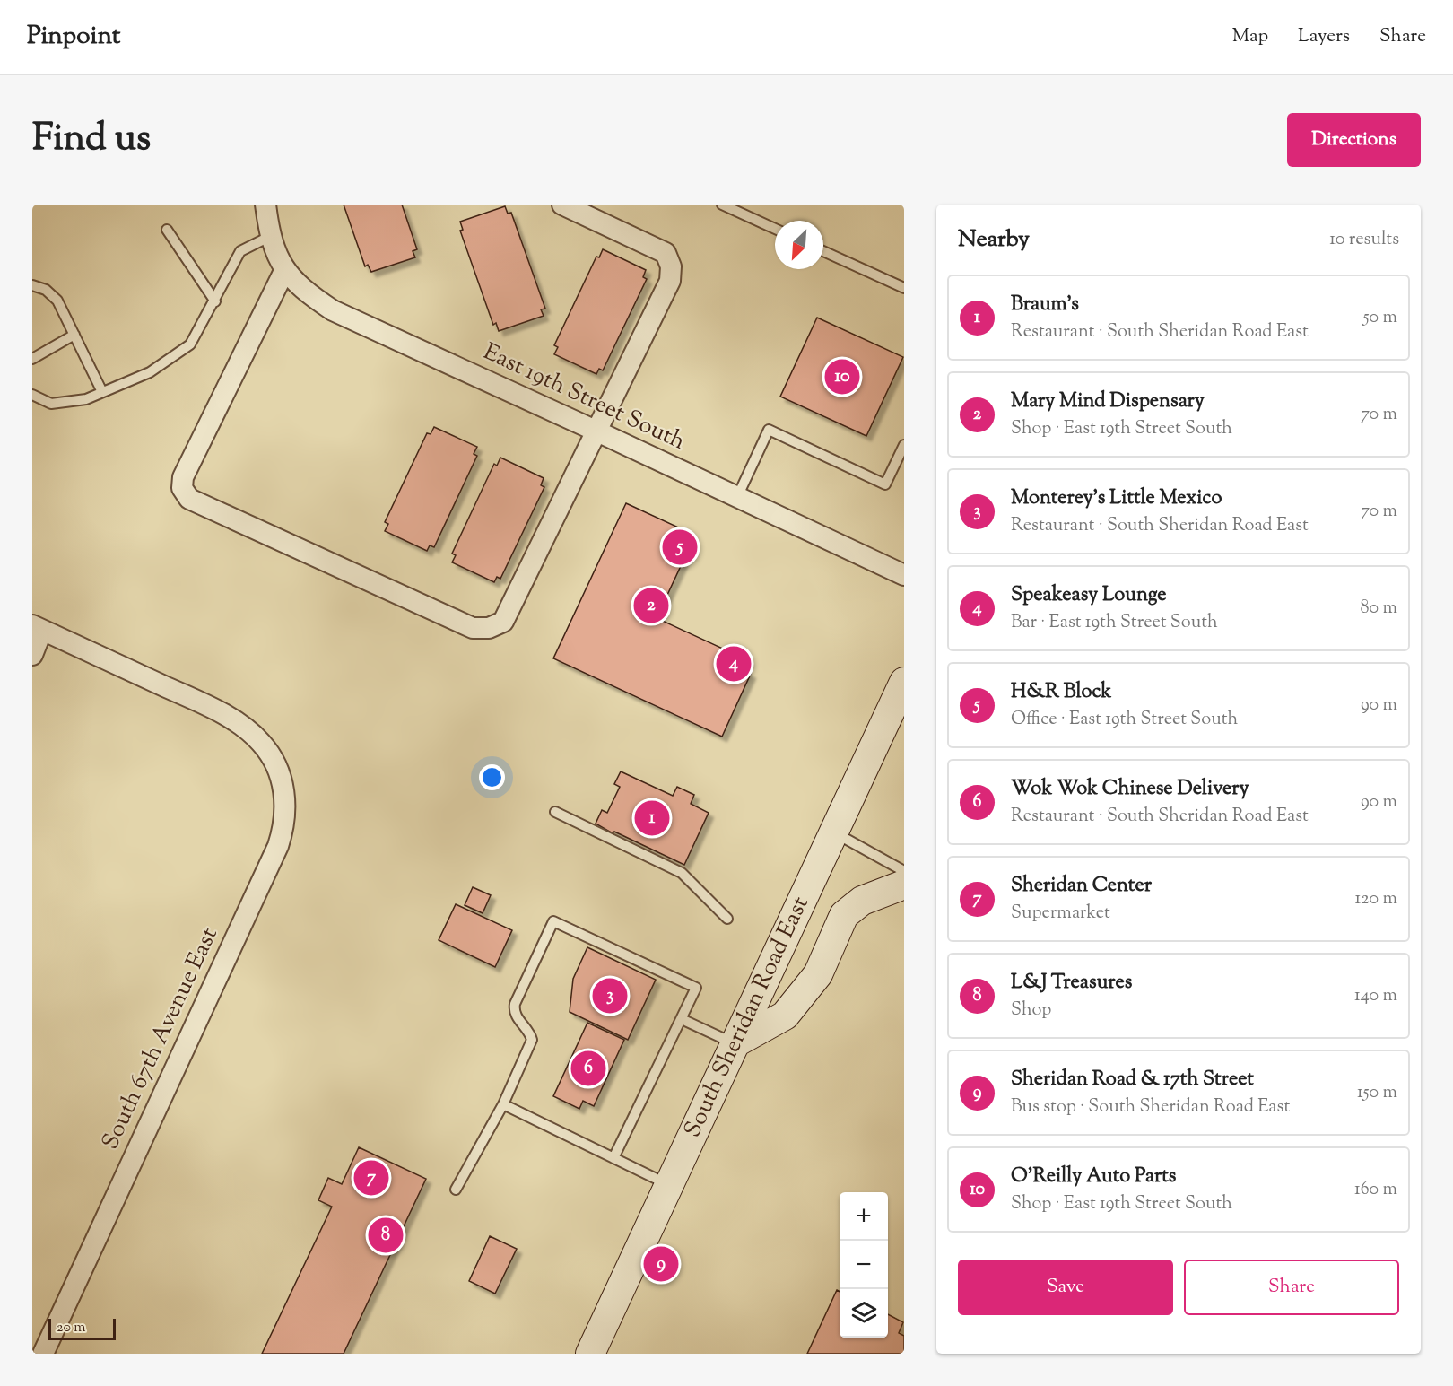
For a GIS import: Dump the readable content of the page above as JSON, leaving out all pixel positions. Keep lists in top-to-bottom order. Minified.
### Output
{"streets":{"main road":["South Sheridan Road East"],"street":["East 19th Street South","South 67th Avenue East"]},"scale_bar":"20 m","north":"bottom left","page":{"header":"Pinpoint","nav":["Map","Layers","Share"],"title":"Find us","buttons":["Directions",["Save","Share"]],"heading":["Nearby","10 results"],"list":[{"mark":"1","name":"Braum's","note":"Restaurant · South Sheridan Road East","value":"50 m"},{"mark":"2","name":"Mary Mind Dispensary","note":"Shop · East 19th Street South","value":"70 m"},{"mark":"3","name":"Monterey's Little Mexico","note":"Restaurant · South Sheridan Road East","value":"70 m"},{"mark":"4","name":"Speakeasy Lounge","note":"Bar · East 19th Street South","value":"80 m"},{"mark":"5","name":"H&R Block","note":"Office · East 19th Street South","value":"90 m"},{"mark":"6","name":"Wok Wok Chinese Delivery","note":"Restaurant · South Sheridan Road East","value":"90 m"},{"mark":"7","name":"Sheridan Center","note":"Supermarket","value":"120 m"},{"mark":"8","name":"L&J Treasures","note":"Shop","value":"140 m"},{"mark":"9","name":"Sheridan Road & 17th Street","note":"Bus stop · South Sheridan Road East","value":"150 m"},{"mark":"10","name":"O'Reilly Auto Parts","note":"Shop · East 19th Street South","value":"160 m"}],"pins":["10","5","2","4","1","3","6","7","8","9"],"map_buttons":["+","−"],"scale":"20 m"}}
